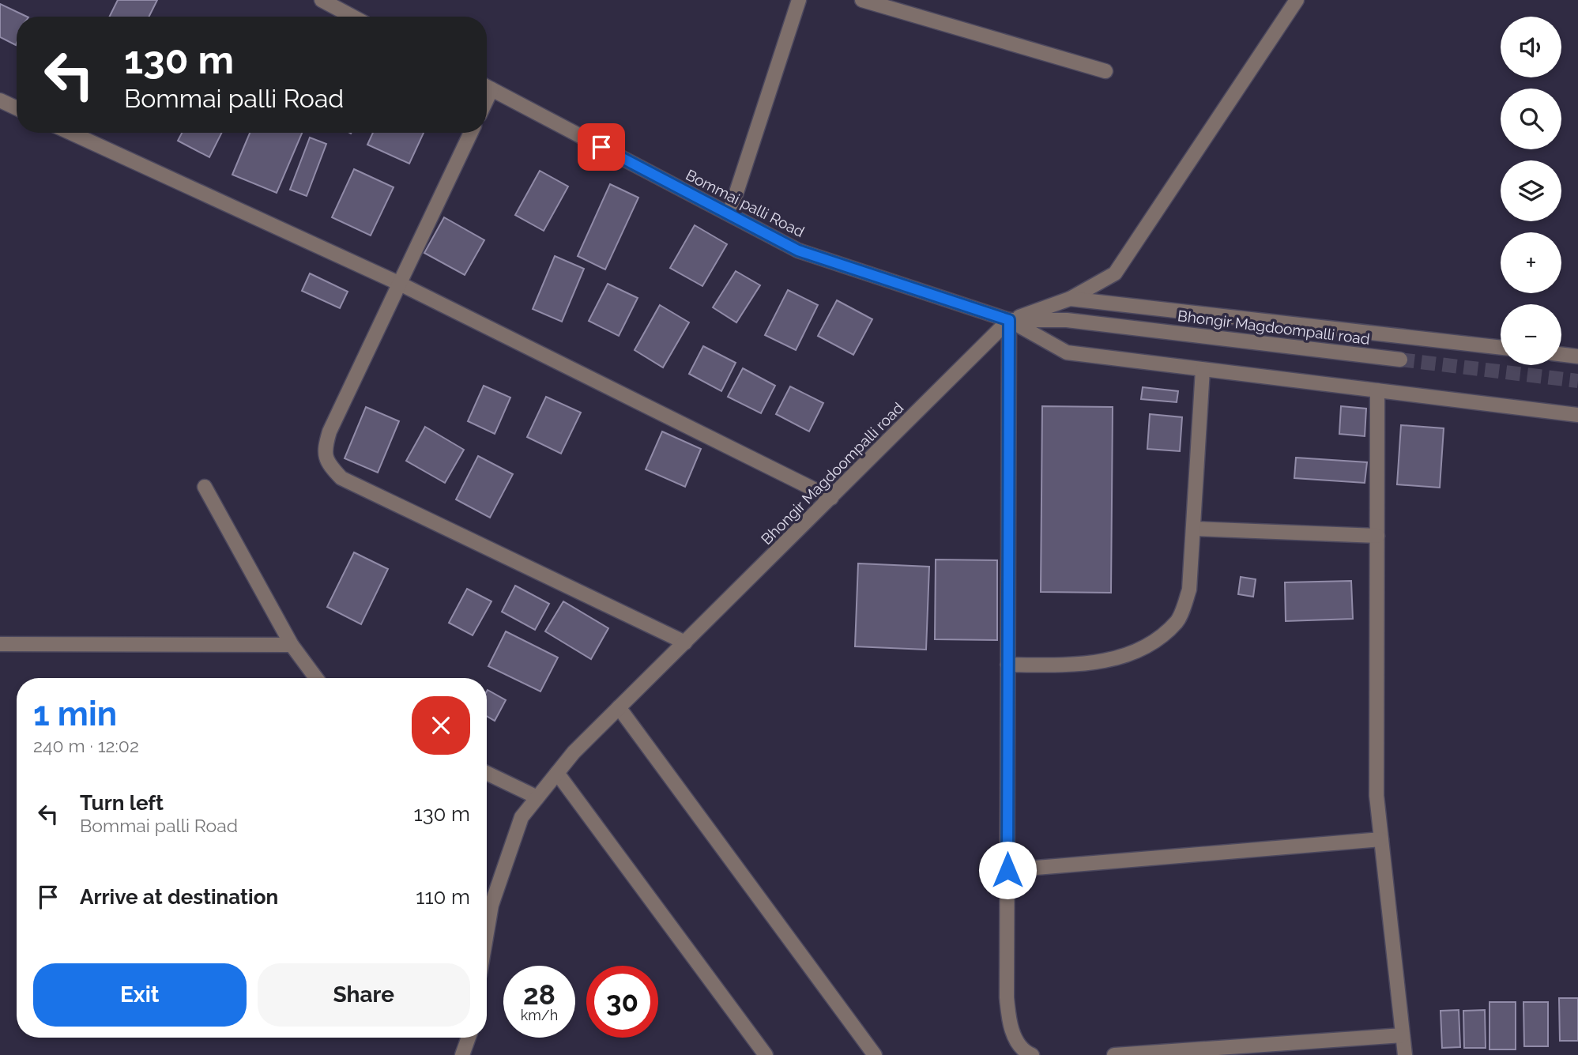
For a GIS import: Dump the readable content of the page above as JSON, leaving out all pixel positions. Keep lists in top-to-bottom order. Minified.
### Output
{"streets":{"street":["Bommai palli Road","Bhongir Magdoompalli road"]},"crossings":[["Bommai palli Road","Bhongir Magdoompalli road"]],"page":{"map_buttons":["+","−"],"turn":["130 m","Bommai palli Road"],"heading":["1 min","240 m · 12:02"],"list":[{"name":"Turn left","note":"Bommai palli Road","value":"130 m"},{"name":"Arrive at destination","value":"110 m"}],"buttons":["Exit","Share"],"speed":"28 km/h","limit":"30"}}
